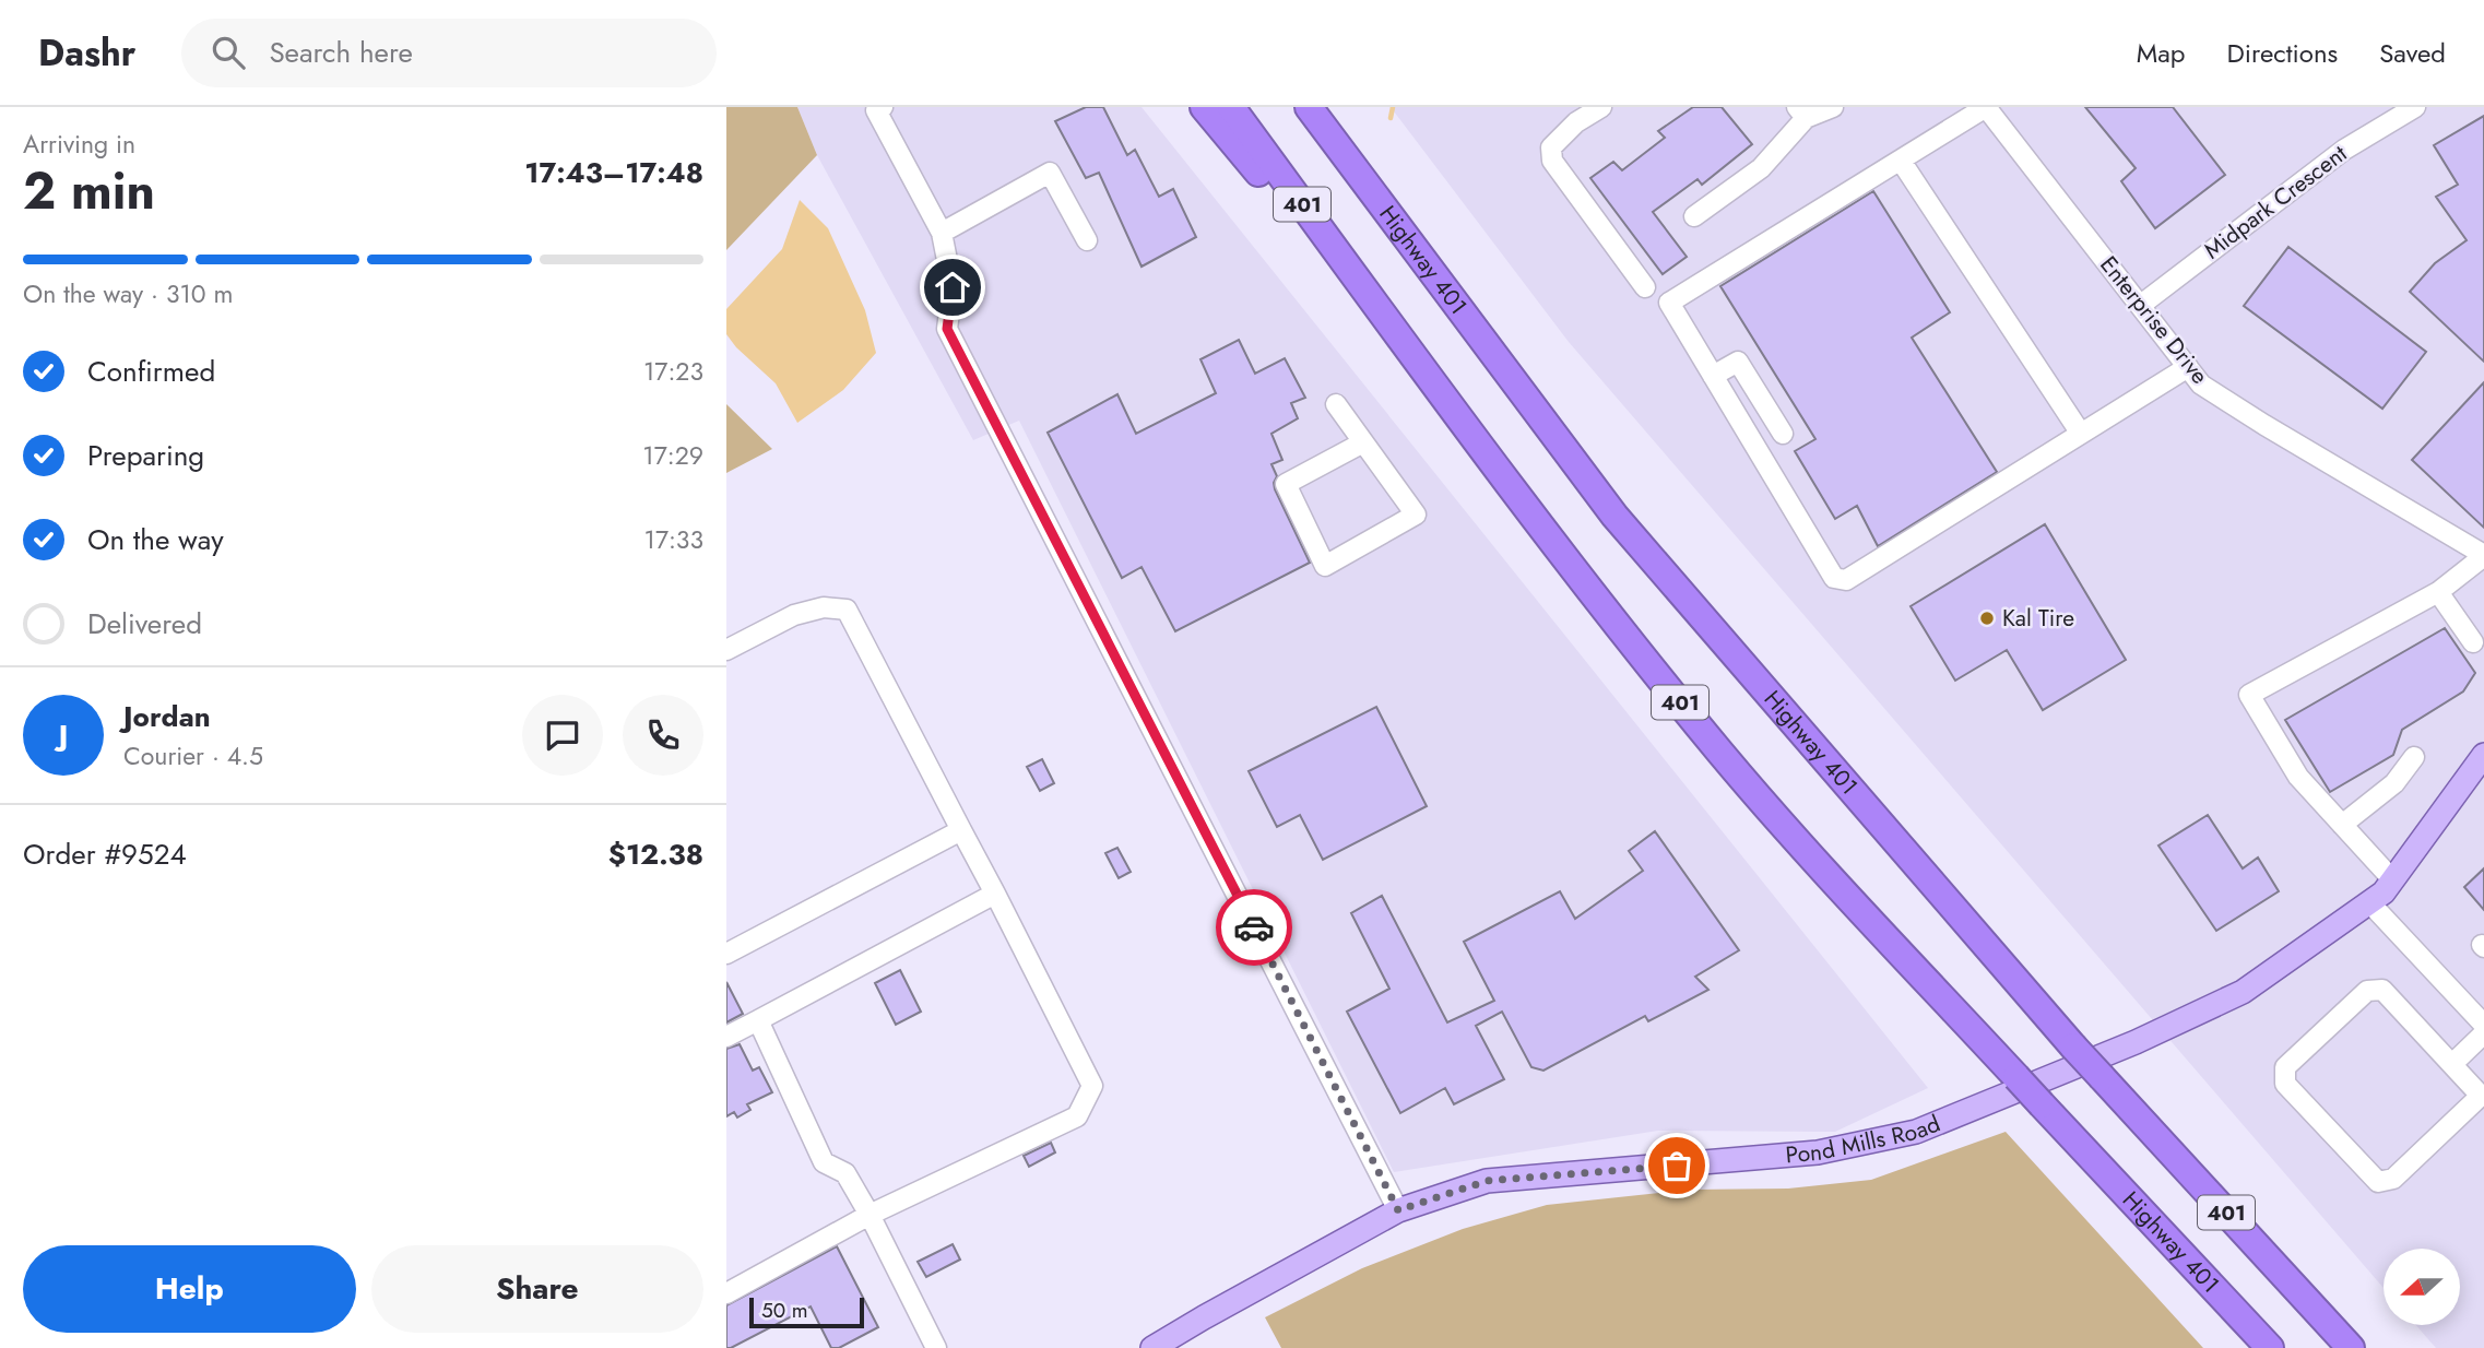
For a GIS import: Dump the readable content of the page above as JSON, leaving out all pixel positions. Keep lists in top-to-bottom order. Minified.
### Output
{"streets":{"highway":["401","Highway 401"],"main road":["Pond Mills Road"],"street":["Midpark Crescent","Enterprise Drive"]},"crossings":[["Midpark Crescent","Enterprise Drive"]],"places":["Kal Tire"],"scale_bar":"50 m","north":"left","page":{"header":"Dashr","search":"Search here","nav":["Map","Directions","Saved"],"heading":["2 min","Arriving in","17:43–17:48"],"panel":["Jordan","Courier · 4.5","Order #9524","$12.38"],"bar":"On the way · 310 m","list":[["Confirmed","17:23"],["Preparing","17:29"],["On the way","17:33"],"Delivered"],"round":"J","buttons":["Help","Share"],"scale":"50 m"}}
